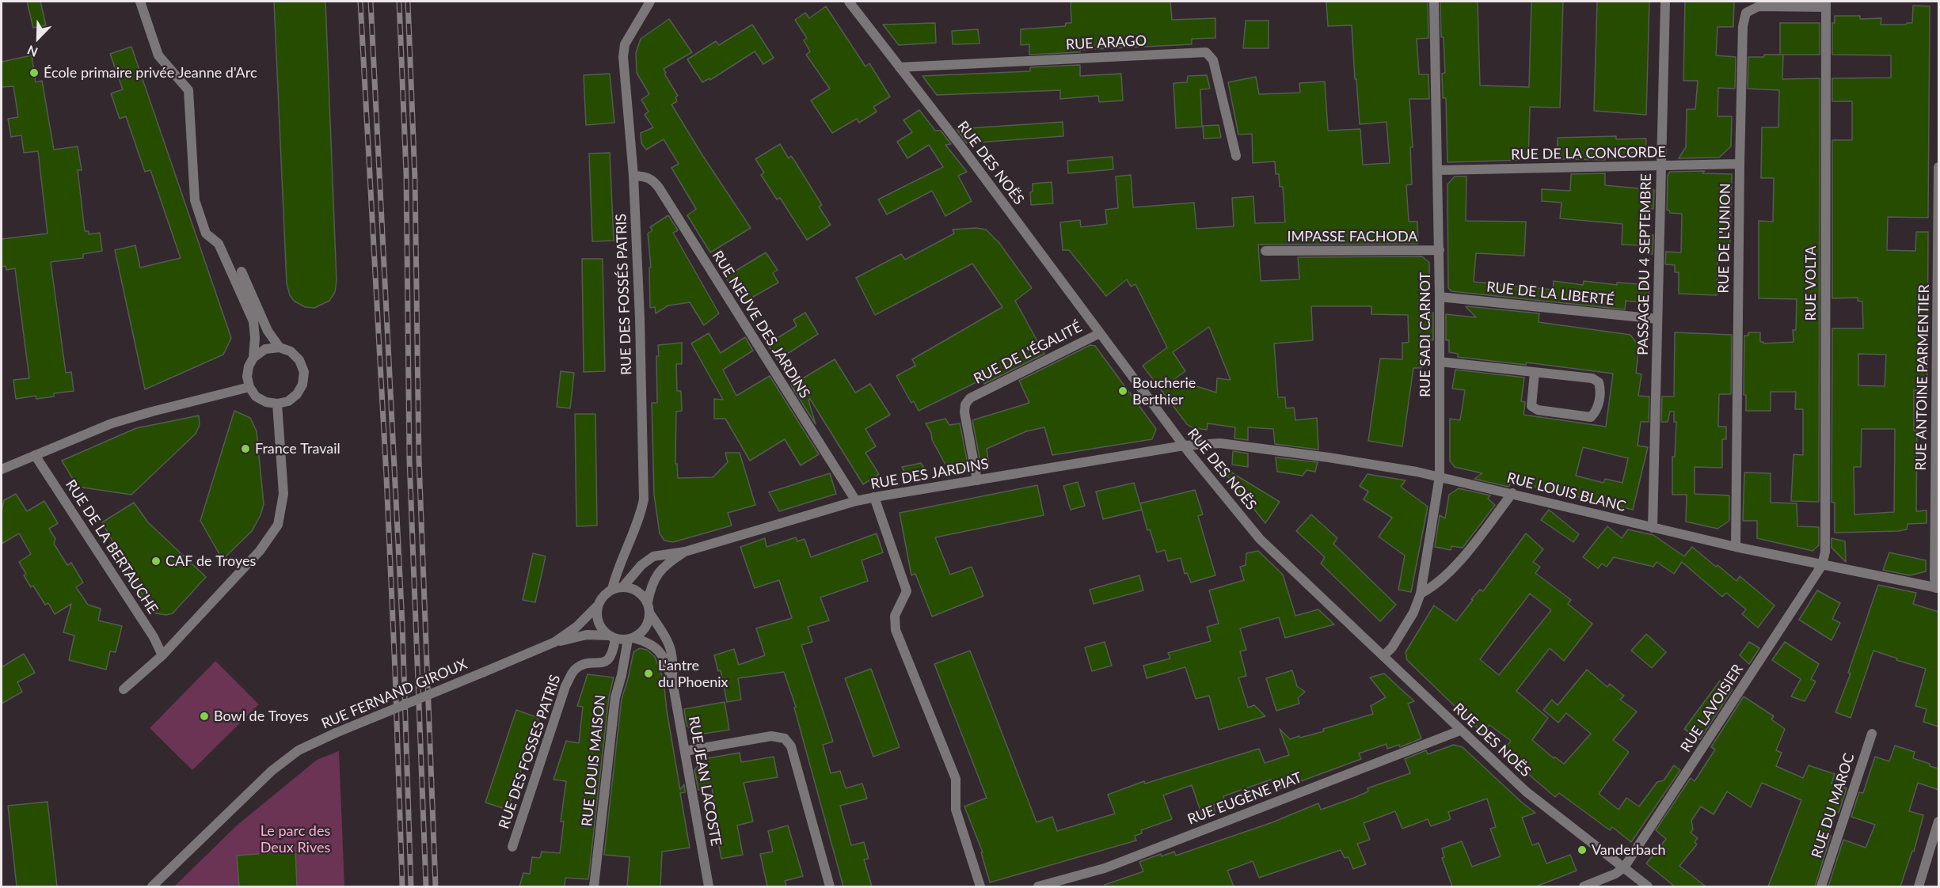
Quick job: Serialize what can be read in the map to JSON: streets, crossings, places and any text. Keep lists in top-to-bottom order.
{
  "streets": {
    "street": [
      "RUE ARAGO",
      "RUE DE LA CONCORDE",
      "RUE DES NOËS",
      "IMPASSE FACHODA",
      "RUE DE L'UNION",
      "PASSAGE DU 4 SEPTEMBRE",
      "RUE VOLTA",
      "RUE DE LA LIBERTÉ",
      "RUE DES FOSSÉS PATRIS",
      "RUE NEUVE DES JARDINS",
      "RUE SADI CARNOT",
      "RUE DE L'ÉGALITÉ",
      "RUE ANTOINE PARMENTIER",
      "RUE DES JARDINS",
      "RUE LOUIS BLANC",
      "RUE DE LA BERTAUCHE",
      "RUE FERNAND GIROUX",
      "RUE LAVOISIER",
      "RUE DES FOSSES PATRIS",
      "RUE LOUIS MAISON",
      "RUE JEAN LACOSTE",
      "RUE EUGÈNE PIAT",
      "RUE DU MAROC"
    ]
  },
  "crossings": [
    ["RUE ARAGO", "RUE DES NOËS"],
    ["RUE DE LA CONCORDE", "RUE DE L'UNION"],
    ["RUE DE LA CONCORDE", "PASSAGE DU 4 SEPTEMBRE"],
    ["RUE DE LA CONCORDE", "RUE SADI CARNOT"],
    ["RUE DES NOËS", "RUE SADI CARNOT"],
    ["RUE DES NOËS", "RUE DE L'ÉGALITÉ"],
    ["RUE DES NOËS", "RUE DES JARDINS"],
    ["RUE DES NOËS", "RUE LOUIS BLANC"],
    ["RUE DES NOËS", "RUE LAVOISIER"],
    ["RUE DES NOËS", "RUE EUGÈNE PIAT"],
    ["IMPASSE FACHODA", "RUE SADI CARNOT"],
    ["RUE DE L'UNION", "RUE VOLTA"],
    ["RUE DE L'UNION", "RUE LOUIS BLANC"],
    ["PASSAGE DU 4 SEPTEMBRE", "RUE DE LA LIBERTÉ"],
    ["PASSAGE DU 4 SEPTEMBRE", "RUE LOUIS BLANC"],
    ["RUE VOLTA", "RUE LOUIS BLANC"],
    ["RUE VOLTA", "RUE LAVOISIER"],
    ["RUE DE LA LIBERTÉ", "RUE SADI CARNOT"],
    ["RUE DES FOSSÉS PATRIS", "RUE NEUVE DES JARDINS"],
    ["RUE DES FOSSÉS PATRIS", "RUE DES JARDINS"],
    ["RUE DES FOSSÉS PATRIS", "RUE FERNAND GIROUX"],
    ["RUE DES FOSSÉS PATRIS", "RUE DES FOSSES PATRIS"],
    ["RUE DES FOSSÉS PATRIS", "RUE LOUIS MAISON"],
    ["RUE DES FOSSÉS PATRIS", "RUE JEAN LACOSTE"],
    ["RUE NEUVE DES JARDINS", "RUE DES JARDINS"],
    ["RUE SADI CARNOT", "RUE LOUIS BLANC"],
    ["RUE DE L'ÉGALITÉ", "RUE DES JARDINS"],
    ["RUE ANTOINE PARMENTIER", "RUE LOUIS BLANC"],
    ["RUE DES JARDINS", "RUE LOUIS BLANC"],
    ["RUE DES JARDINS", "RUE FERNAND GIROUX"],
    ["RUE DES JARDINS", "RUE DES FOSSES PATRIS"],
    ["RUE DES JARDINS", "RUE LOUIS MAISON"],
    ["RUE DES JARDINS", "RUE JEAN LACOSTE"],
    ["RUE LOUIS BLANC", "RUE LAVOISIER"],
    ["RUE FERNAND GIROUX", "RUE DES FOSSES PATRIS"],
    ["RUE FERNAND GIROUX", "RUE LOUIS MAISON"],
    ["RUE FERNAND GIROUX", "RUE JEAN LACOSTE"],
    ["RUE DES FOSSES PATRIS", "RUE LOUIS MAISON"],
    ["RUE DES FOSSES PATRIS", "RUE JEAN LACOSTE"],
    ["RUE LOUIS MAISON", "RUE JEAN LACOSTE"]
  ],
  "parks": ["Le parc des Deux Rives"],
  "places": [
    "École primaire privée Jeanne d'Arc",
    "Boucherie Berthier",
    "France Travail",
    "CAF de Troyes",
    "L'antre du Phoenix",
    "Bowl de Troyes",
    "Vanderbach"
  ],
  "north": "bottom left"
}
